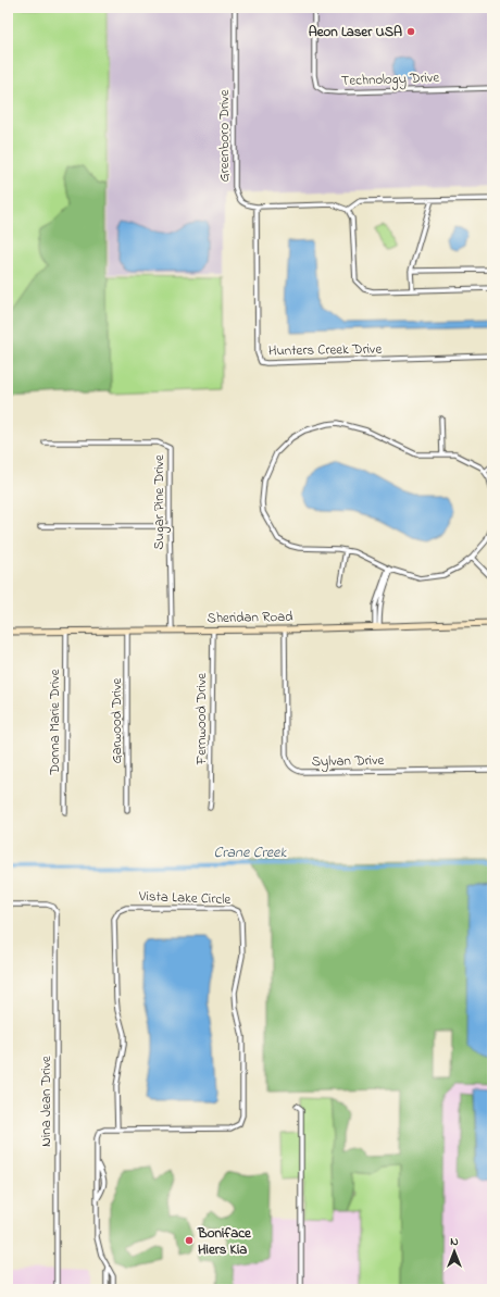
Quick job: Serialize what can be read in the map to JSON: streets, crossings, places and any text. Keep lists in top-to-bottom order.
{
  "streets": {
    "street": [
      "Technology Drive",
      "Greenboro Drive",
      "Hunters Creek Drive",
      "Sugar Pine Drive",
      "Sheridan Road",
      "Fernwood Drive",
      "Garwood Drive",
      "Donna Marie Drive",
      "Sylvan Drive",
      "Vista Lake Circle",
      "Nina Jean Drive"
    ]
  },
  "crossings": [
    ["Greenboro Drive", "Hunters Creek Drive"],
    ["Sugar Pine Drive", "Sheridan Road"],
    ["Sheridan Road", "Fernwood Drive"],
    ["Sheridan Road", "Garwood Drive"],
    ["Sheridan Road", "Donna Marie Drive"],
    ["Sheridan Road", "Sylvan Drive"]
  ],
  "water": ["Crane Creek"],
  "places": ["Aeon Laser USA", "Boniface Hiers Kia"],
  "north": "top"
}
